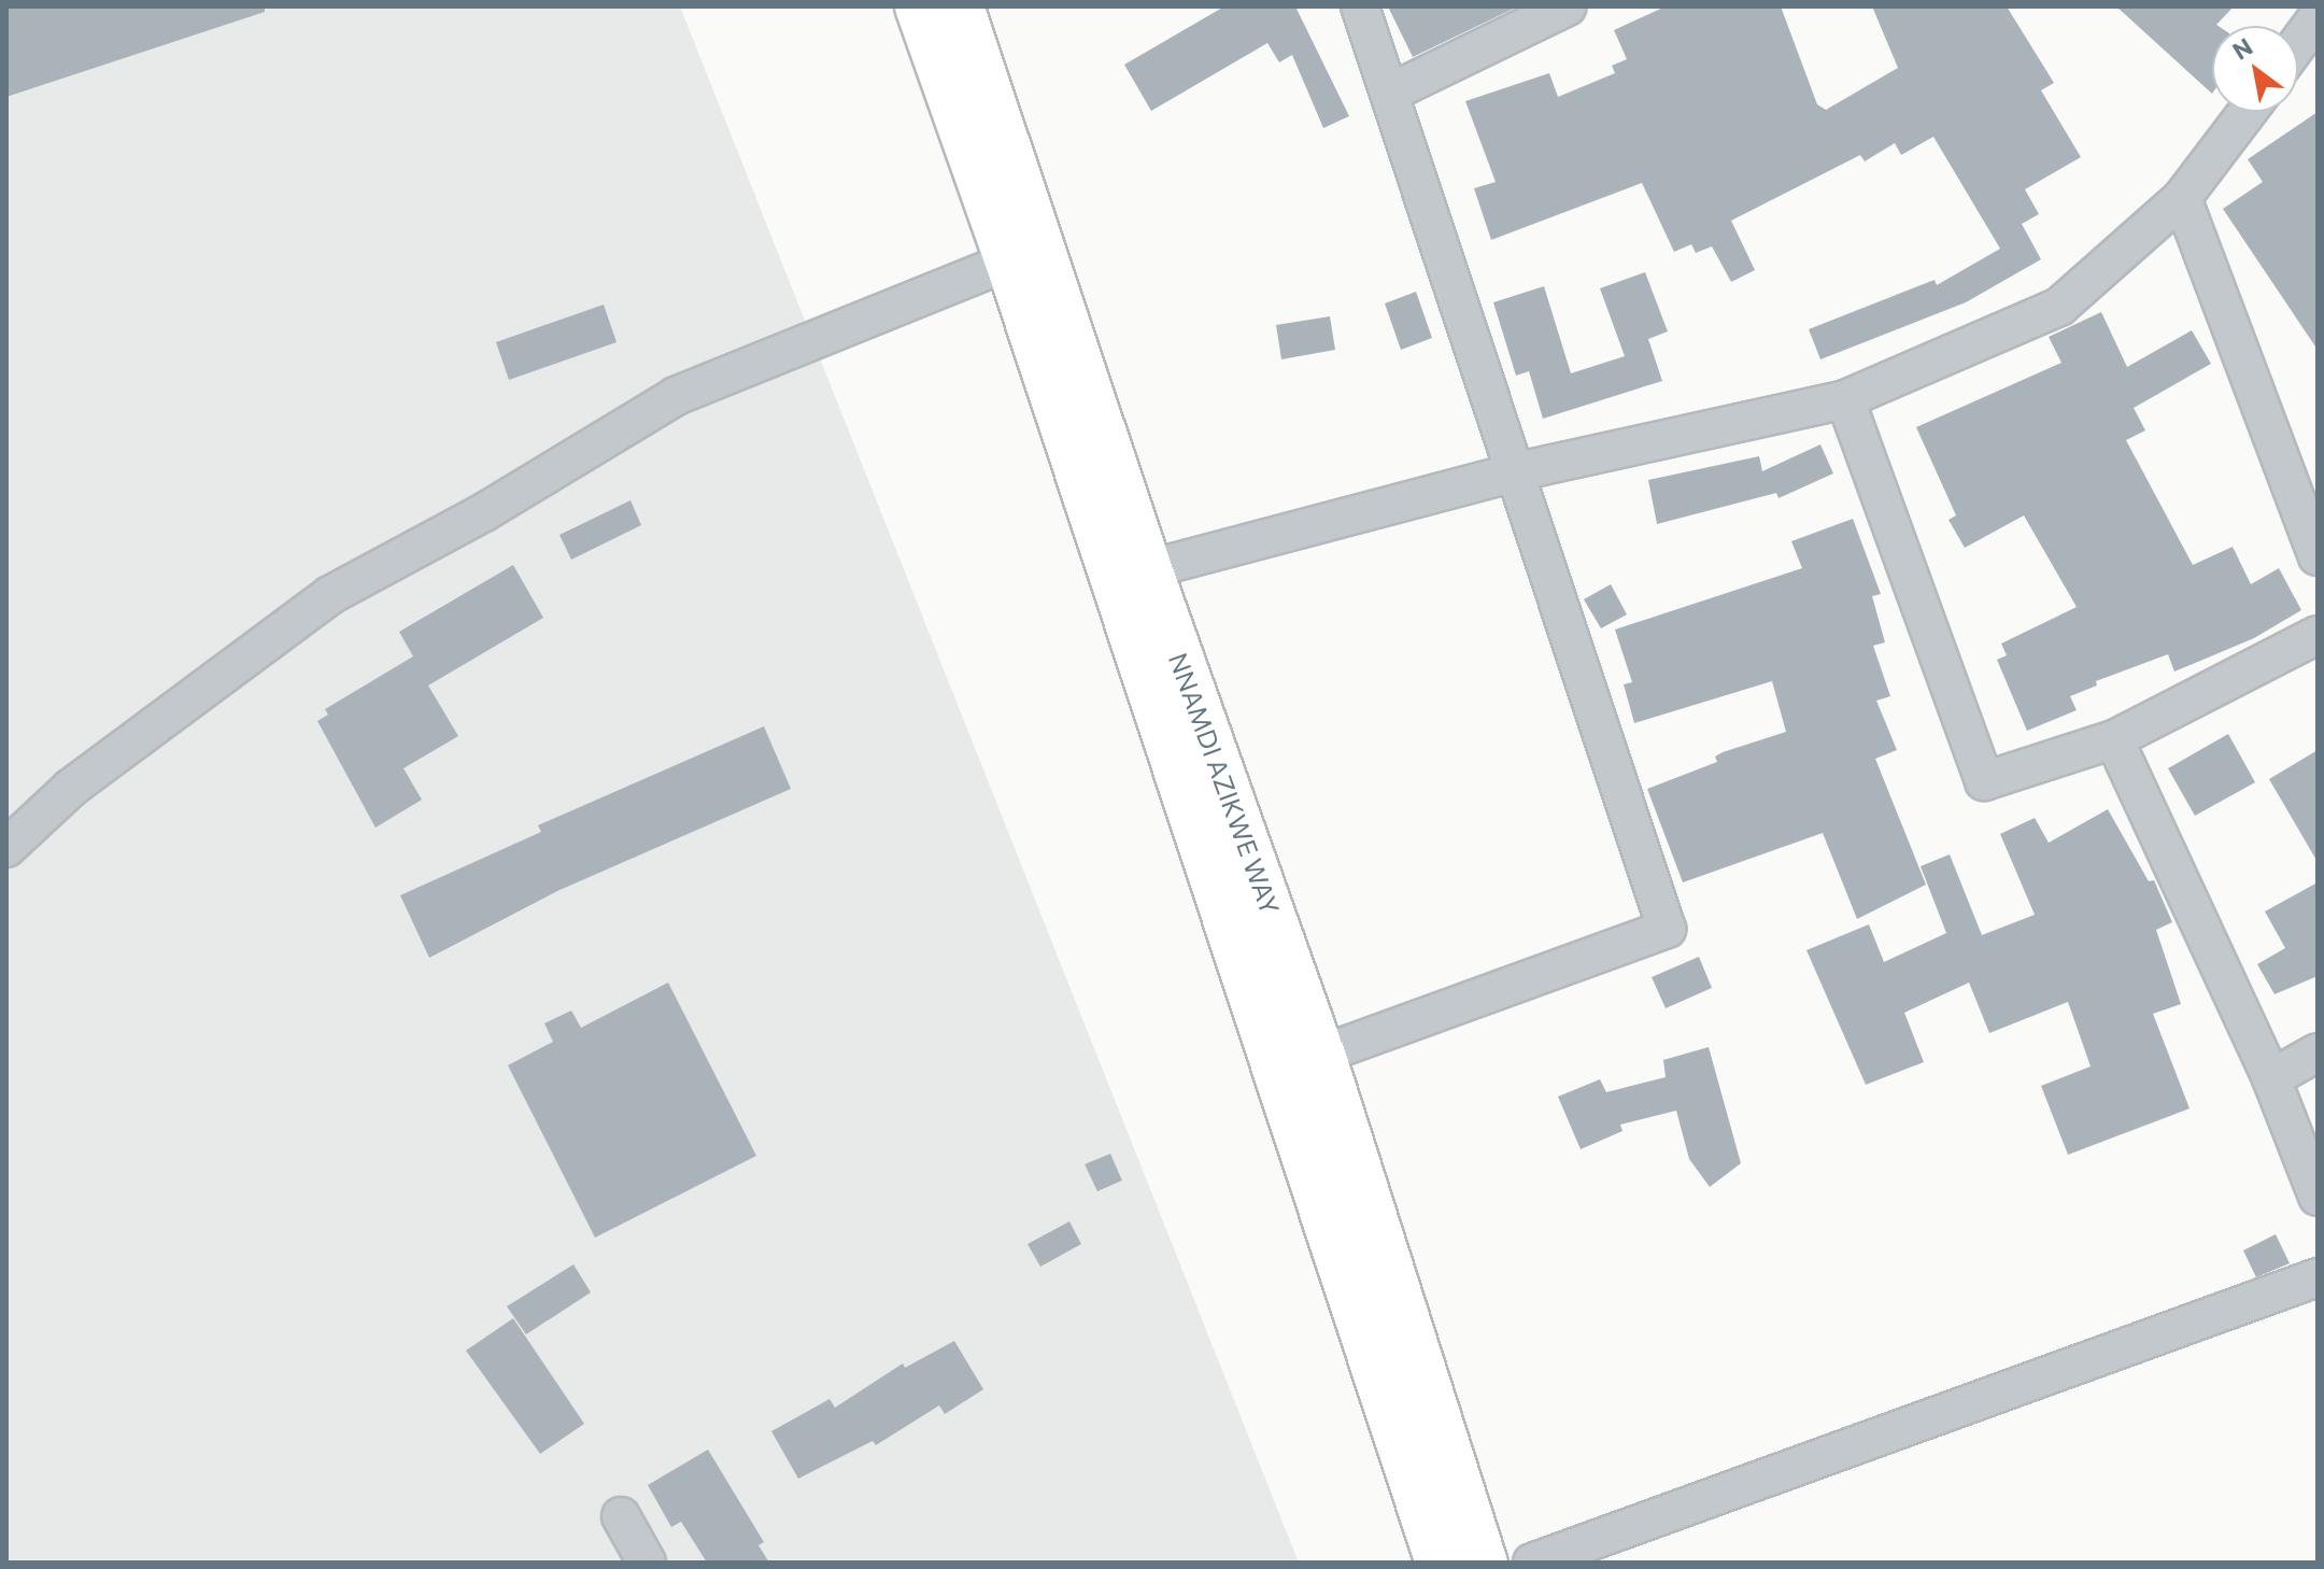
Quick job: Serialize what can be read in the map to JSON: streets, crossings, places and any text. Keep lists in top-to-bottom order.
{
  "streets": {
    "highway": ["NNAMDI AZIKWE WAY"]
  },
  "north": "top left"
}
